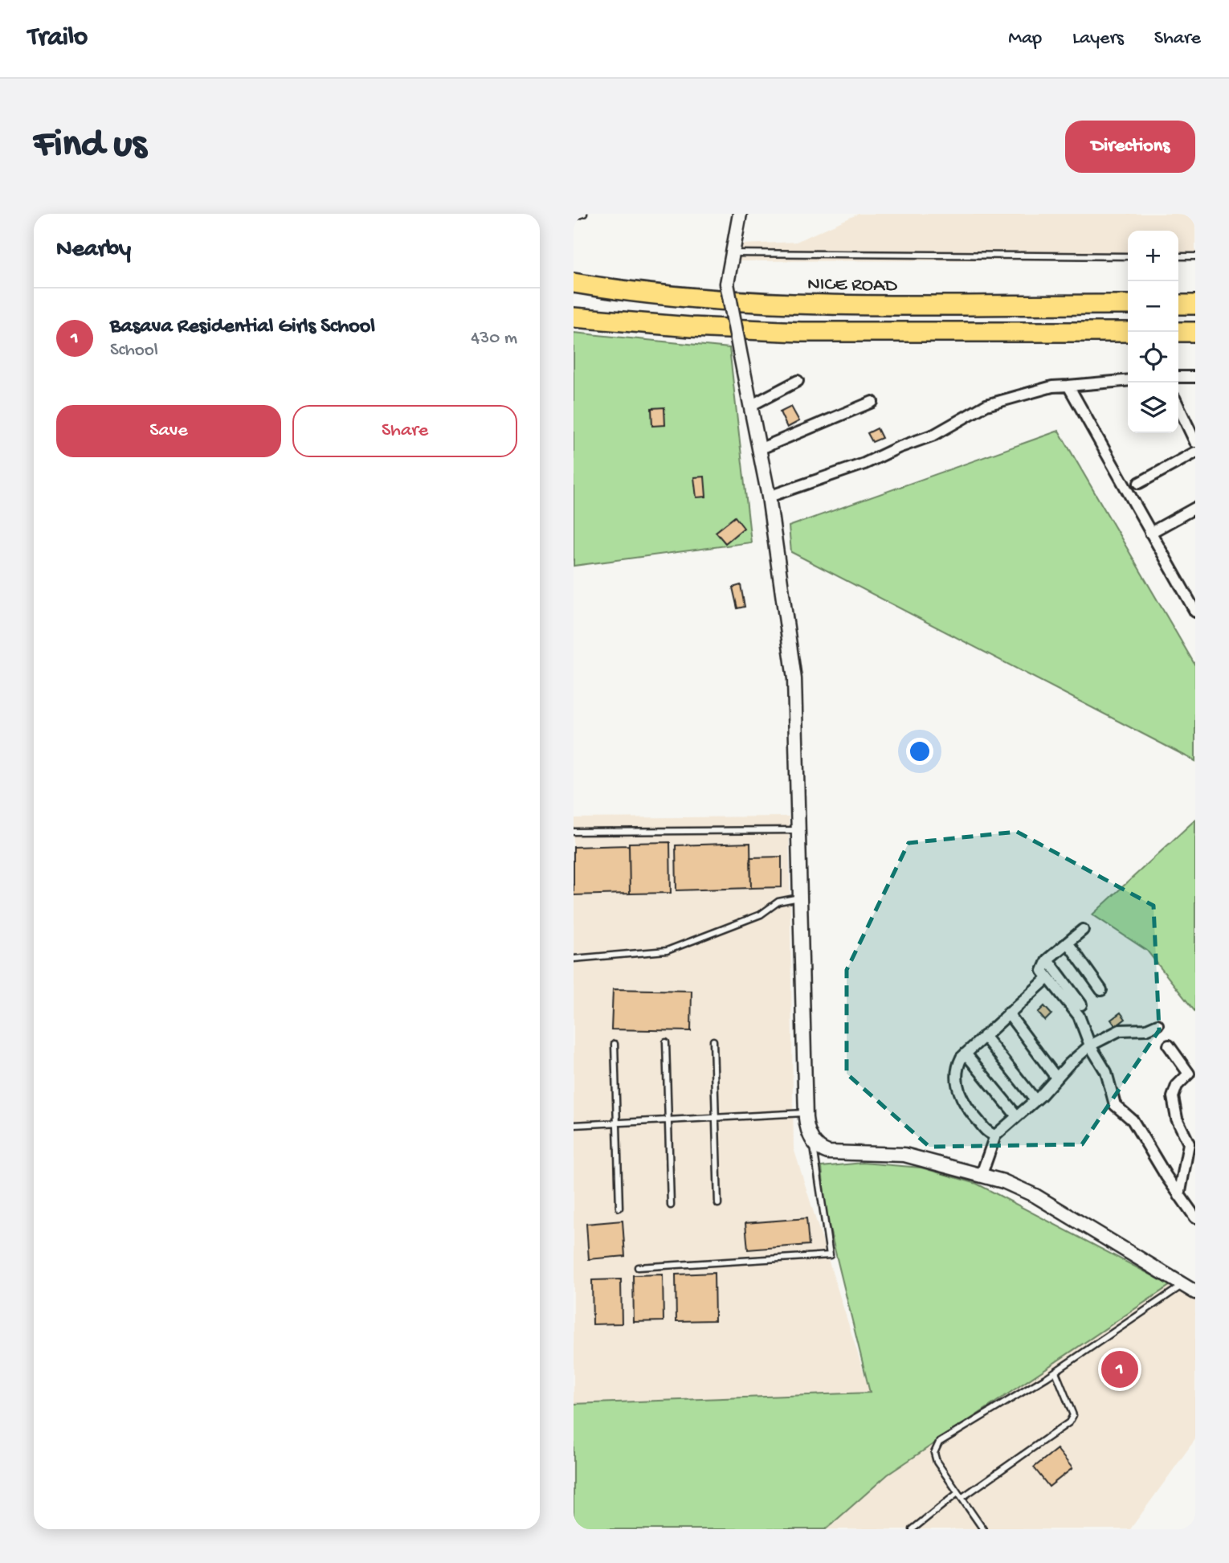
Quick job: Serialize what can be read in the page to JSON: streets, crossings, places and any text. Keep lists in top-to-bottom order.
{
  "streets": {
    "highway": ["NICE ROAD"]
  },
  "page": {
    "header": "Trailo",
    "nav": ["Map", "Layers", "Share"],
    "buttons": [
      "Directions",
      ["Save", "Share"]
    ],
    "title": "Find us",
    "heading": "Nearby",
    "map_buttons": ["+", "−"],
    "list": [
      {
        "mark": "1",
        "name": "Basava Residential Girls School",
        "note": "School",
        "value": "430 m"
      }
    ],
    "pins": "1"
  }
}
